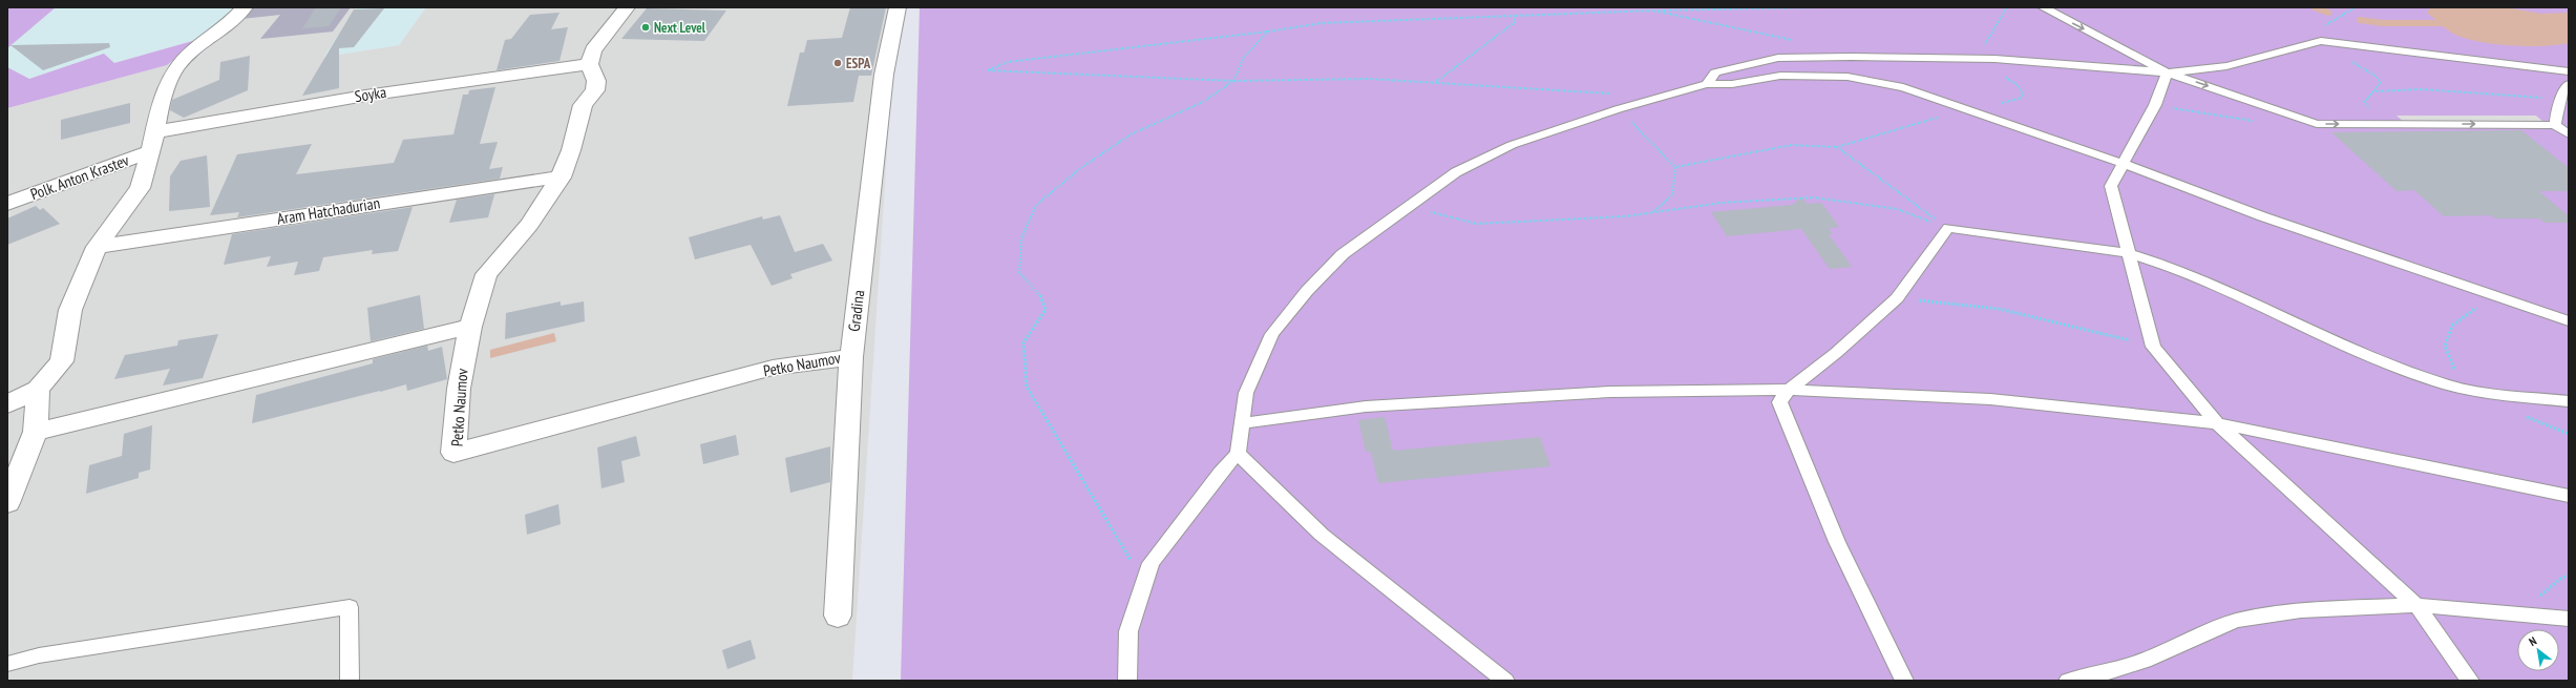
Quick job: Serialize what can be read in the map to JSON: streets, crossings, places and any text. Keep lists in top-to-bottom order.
{
  "streets": {
    "street": [
      "Soyka",
      "Polk. Anton Krastev",
      "Aram Hatchadurian",
      "Gradina",
      "Petko Naumov"
    ]
  },
  "crossings": [
    ["Soyka", "Polk. Anton Krastev"],
    ["Soyka", "Petko Naumov"],
    ["Aram Hatchadurian", "Petko Naumov"],
    ["Gradina", "Petko Naumov"]
  ],
  "places": ["Next Level", "ESPA"],
  "north": "top left"
}
